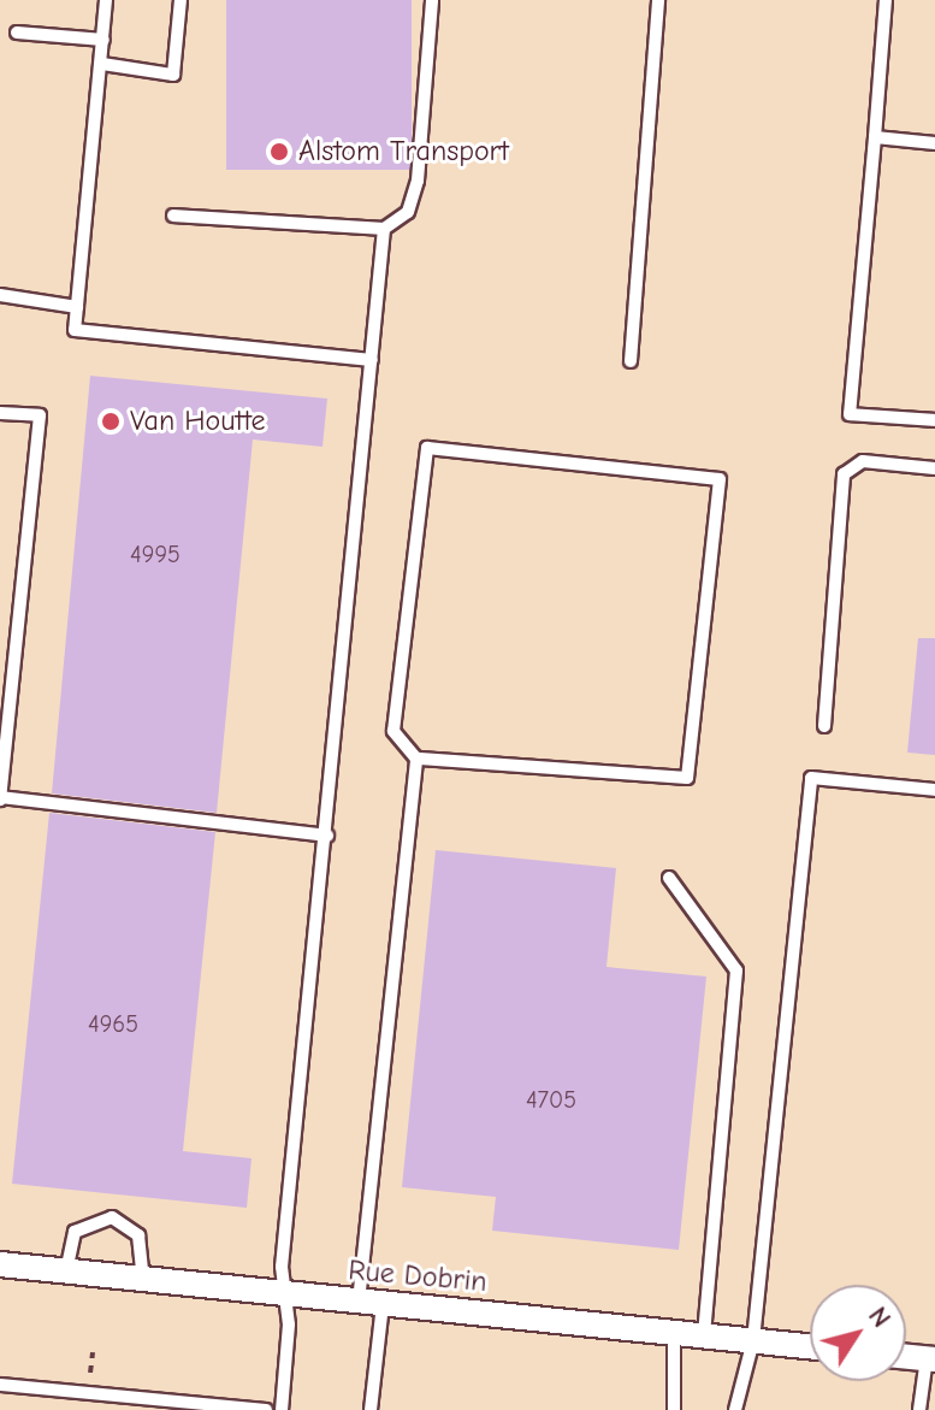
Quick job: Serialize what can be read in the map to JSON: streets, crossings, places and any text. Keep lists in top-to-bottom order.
{
  "streets": {
    "street": ["Rue Dobrin"]
  },
  "places": ["Alstom Transport", "Van Houtte"],
  "house_numbers": ["4995", "4965", "4705"],
  "north": "top right"
}
